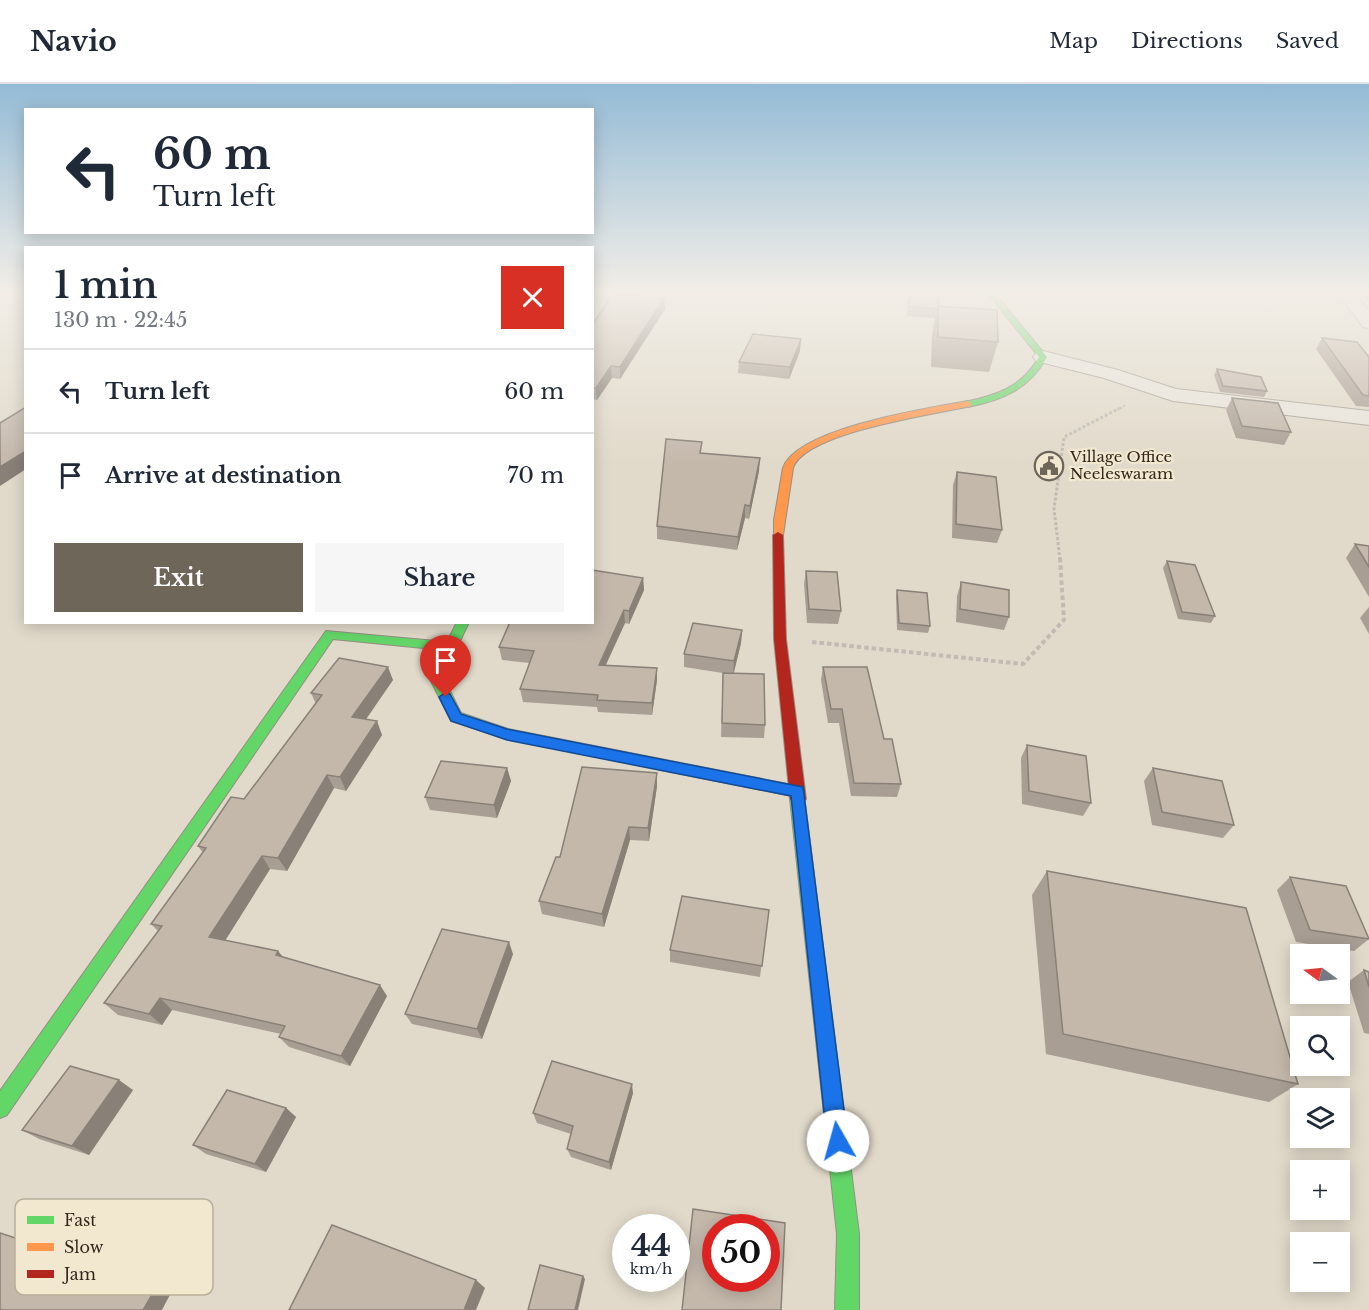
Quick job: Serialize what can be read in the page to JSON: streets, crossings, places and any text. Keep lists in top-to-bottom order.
{
  "places": {
    "public building": ["Village Office Neeleswaram"]
  },
  "legend": ["Fast", "Slow", "Jam"],
  "north": "left",
  "page": {
    "header": "Navio",
    "nav": ["Map", "Directions", "Saved"],
    "turn": ["60 m", "Turn left"],
    "heading": ["1 min", "130 m · 22:45"],
    "list": [
      {
        "name": "Turn left",
        "value": "60 m"
      },
      {
        "name": "Arrive at destination",
        "value": "70 m"
      }
    ],
    "buttons": ["Exit", "Share"],
    "map_buttons": ["+", "−"],
    "speed": "44 km/h",
    "limit": "50"
  }
}
